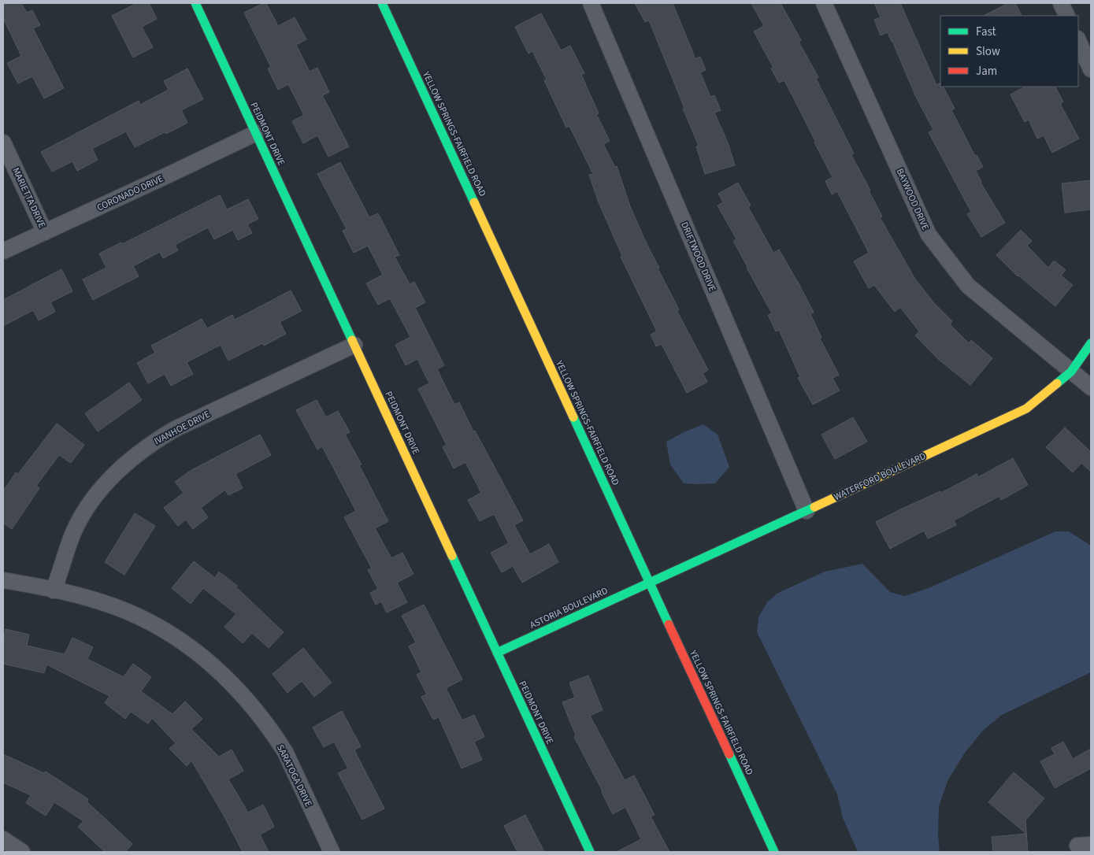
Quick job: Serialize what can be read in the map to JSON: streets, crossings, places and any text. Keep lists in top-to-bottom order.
{
  "streets": {
    "street": [
      "PEIDMONT DRIVE",
      "YELLOW SPRINGS-FAIRFIELD ROAD",
      "CORONADO DRIVE",
      "MARIETTA DRIVE",
      "BAYWOOD DRIVE",
      "DRIFTWOOD DRIVE",
      "IVANHOE DRIVE",
      "WATERFORD BOULEVARD",
      "ASTORIA BOULEVARD",
      "SARATOGA DRIVE"
    ]
  },
  "crossings": [
    ["PEIDMONT DRIVE", "CORONADO DRIVE"],
    ["PEIDMONT DRIVE", "IVANHOE DRIVE"],
    ["PEIDMONT DRIVE", "ASTORIA BOULEVARD"],
    ["YELLOW SPRINGS-FAIRFIELD ROAD", "WATERFORD BOULEVARD"],
    ["YELLOW SPRINGS-FAIRFIELD ROAD", "ASTORIA BOULEVARD"],
    ["CORONADO DRIVE", "MARIETTA DRIVE"],
    ["BAYWOOD DRIVE", "WATERFORD BOULEVARD"],
    ["DRIFTWOOD DRIVE", "WATERFORD BOULEVARD"],
    ["IVANHOE DRIVE", "SARATOGA DRIVE"],
    ["WATERFORD BOULEVARD", "ASTORIA BOULEVARD"]
  ],
  "legend": ["Fast", "Slow", "Jam"]
}
